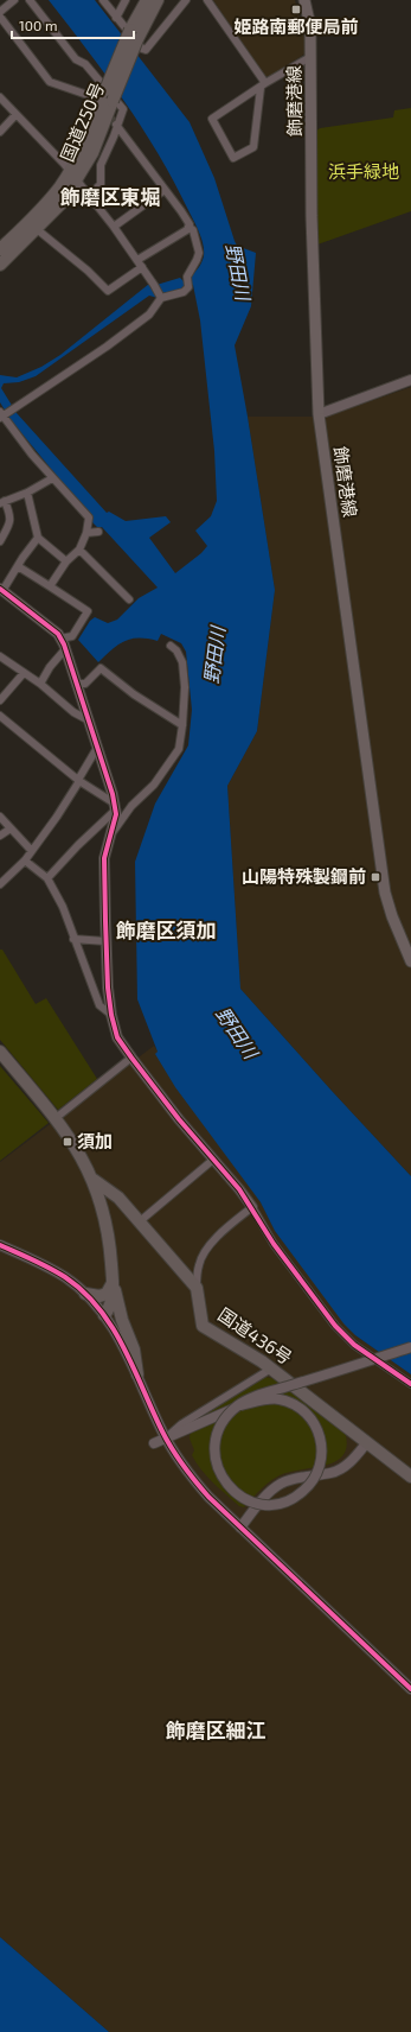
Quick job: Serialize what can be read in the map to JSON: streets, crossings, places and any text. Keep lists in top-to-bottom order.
{
  "streets": {
    "highway": ["国道250号", "国道436号"],
    "main road": ["飾磨港線"]
  },
  "districts": ["飾磨区東堀", "飾磨区須加", "飾磨区細江"],
  "water": ["野田川"],
  "parks": ["浜手緑地"],
  "places": {
    "transit": ["姫路南郵便局前", "山陽特殊製鋼前", "須加"]
  },
  "scale_bar": "100 m"
}
